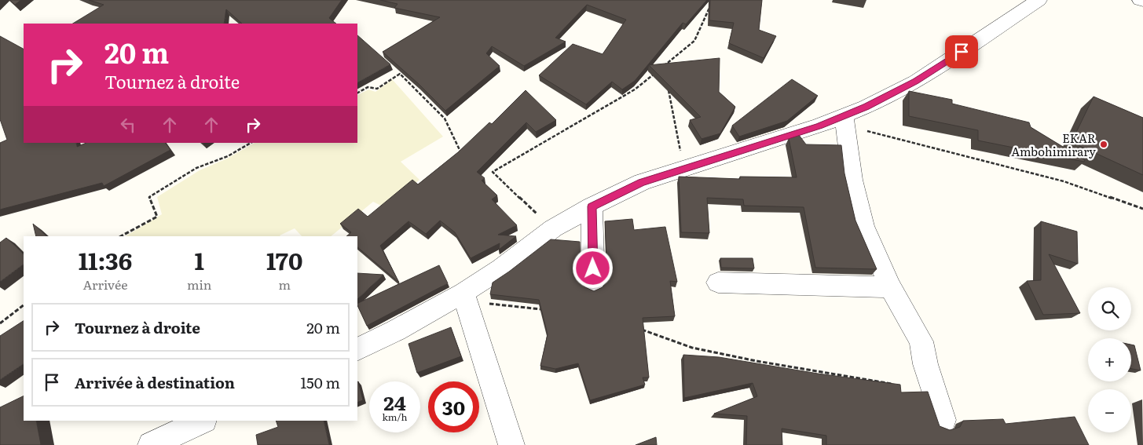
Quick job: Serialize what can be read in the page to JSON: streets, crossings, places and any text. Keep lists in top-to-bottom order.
{
  "places": ["EKAR Ambohimirary"],
  "page": {
    "turn": ["20 m", "Tournez à droite"],
    "eta": [
      "11:36",
      "Arrivée",
      "1",
      "min",
      "170",
      "m"
    ],
    "map_buttons": ["+", "−"],
    "list": [
      {
        "name": "Tournez à droite",
        "value": "20 m"
      },
      {
        "name": "Arrivée à destination",
        "value": "150 m"
      }
    ],
    "speed": "24 km/h",
    "limit": "30"
  }
}
